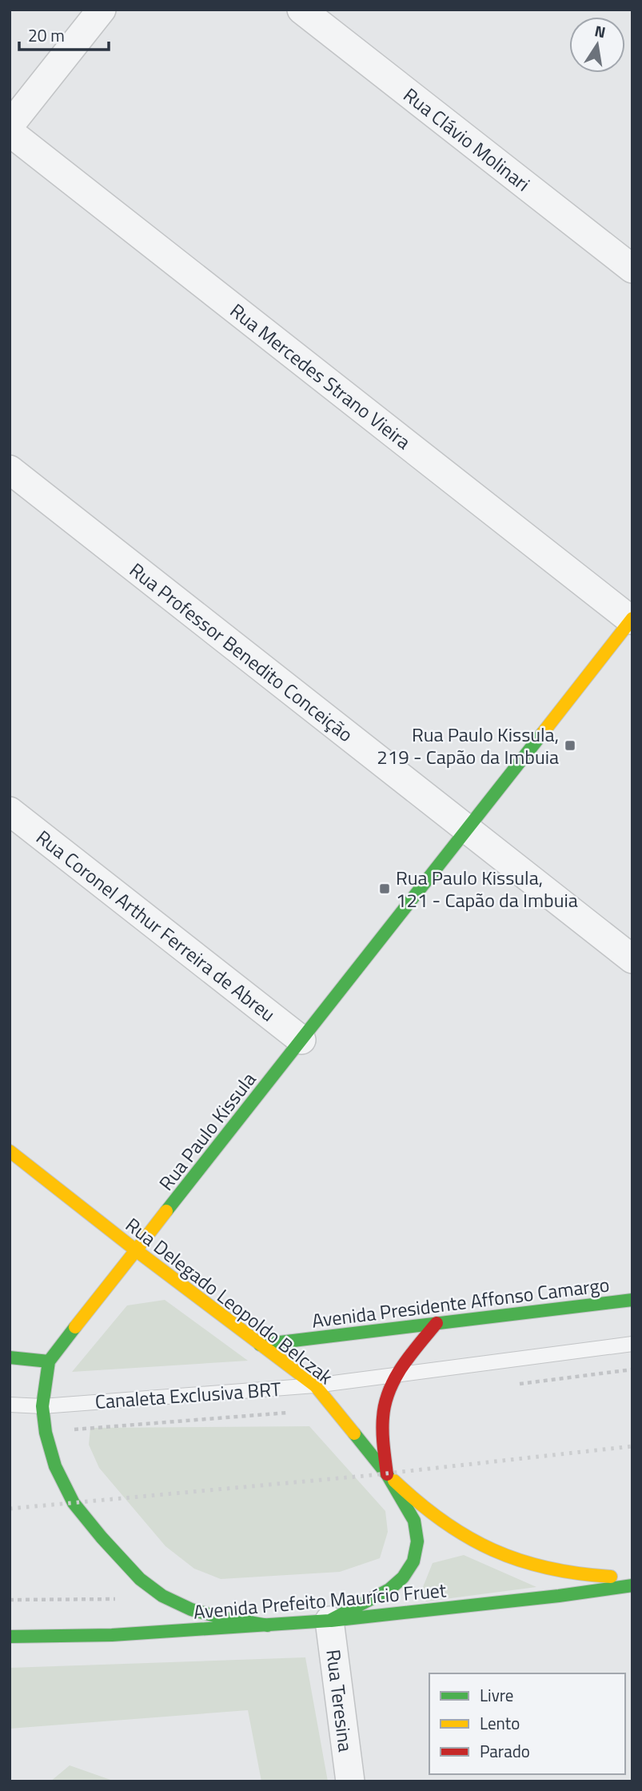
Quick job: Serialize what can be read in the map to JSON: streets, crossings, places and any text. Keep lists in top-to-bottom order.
{
  "streets": {
    "main road": [
      "Rua Paulo Kissula",
      "Rua Delegado Leopoldo Belczak",
      "Avenida Presidente Affonso Camargo",
      "Avenida Prefeito Maurício Fruet"
    ],
    "street": [
      "Rua Clávio Molinari",
      "Rua Mercedes Strano Vieira",
      "Rua Professor Benedito Conceição",
      "Rua Coronel Arthur Ferreira de Abreu",
      "Rua Teresina"
    ],
    "lane": ["Canaleta Exclusiva BRT"]
  },
  "crossings": [
    ["Rua Mercedes Strano Vieira", "Rua Paulo Kissula"],
    ["Rua Professor Benedito Conceição", "Rua Paulo Kissula"],
    ["Rua Coronel Arthur Ferreira de Abreu", "Rua Paulo Kissula"],
    ["Rua Paulo Kissula", "Rua Delegado Leopoldo Belczak"],
    ["Rua Paulo Kissula", "Canaleta Exclusiva BRT"],
    ["Rua Paulo Kissula", "Avenida Prefeito Maurício Fruet"],
    ["Rua Delegado Leopoldo Belczak", "Avenida Presidente Affonso Camargo"],
    ["Rua Delegado Leopoldo Belczak", "Canaleta Exclusiva BRT"],
    ["Rua Delegado Leopoldo Belczak", "Avenida Prefeito Maurício Fruet"],
    ["Rua Delegado Leopoldo Belczak", "Rua Teresina"],
    ["Avenida Prefeito Maurício Fruet", "Rua Teresina"]
  ],
  "places": {
    "transit": ["Rua Paulo Kissula, 219 - Capão da Imbuia", "Rua Paulo Kissula, 121 - Capão da Imbuia"]
  },
  "legend": ["Livre", "Lento", "Parado"],
  "scale_bar": "20 m",
  "north": "top"
}
